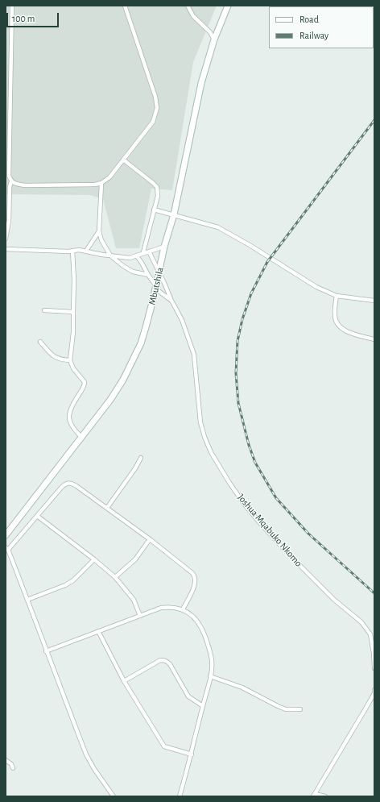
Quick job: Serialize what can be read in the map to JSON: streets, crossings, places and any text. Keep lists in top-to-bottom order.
{
  "streets": {
    "street": ["Mbutshila", "Joshua Mqabuko Nkomo"]
  },
  "legend": ["Road", "Railway"],
  "scale_bar": "100 m"
}
